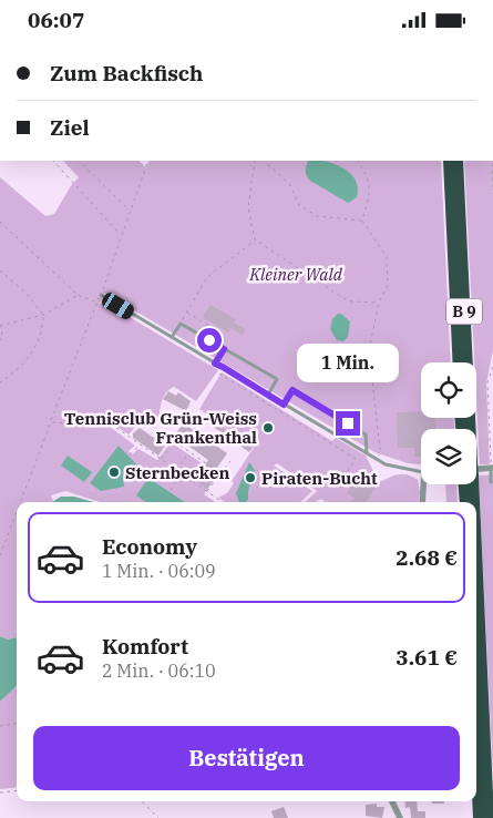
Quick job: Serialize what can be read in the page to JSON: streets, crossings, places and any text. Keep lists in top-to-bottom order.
{
  "streets": {
    "highway": ["B 9"]
  },
  "parks": ["Kleiner Wald"],
  "places": ["Tennisclub Grün-Weiss Frankenthal", "Sternbecken", "Piraten-Bucht"],
  "page": {
    "status": "06:07",
    "banner": ["Zum Backfisch", "Ziel"],
    "bubble": "1 Min.",
    "list": [
      {
        "name": "Economy",
        "note": "1 Min. · 06:09",
        "value": "2.68 €"
      },
      {
        "name": "Komfort",
        "note": "2 Min. · 06:10",
        "value": "3.61 €"
      }
    ],
    "buttons": "Bestätigen"
  }
}
